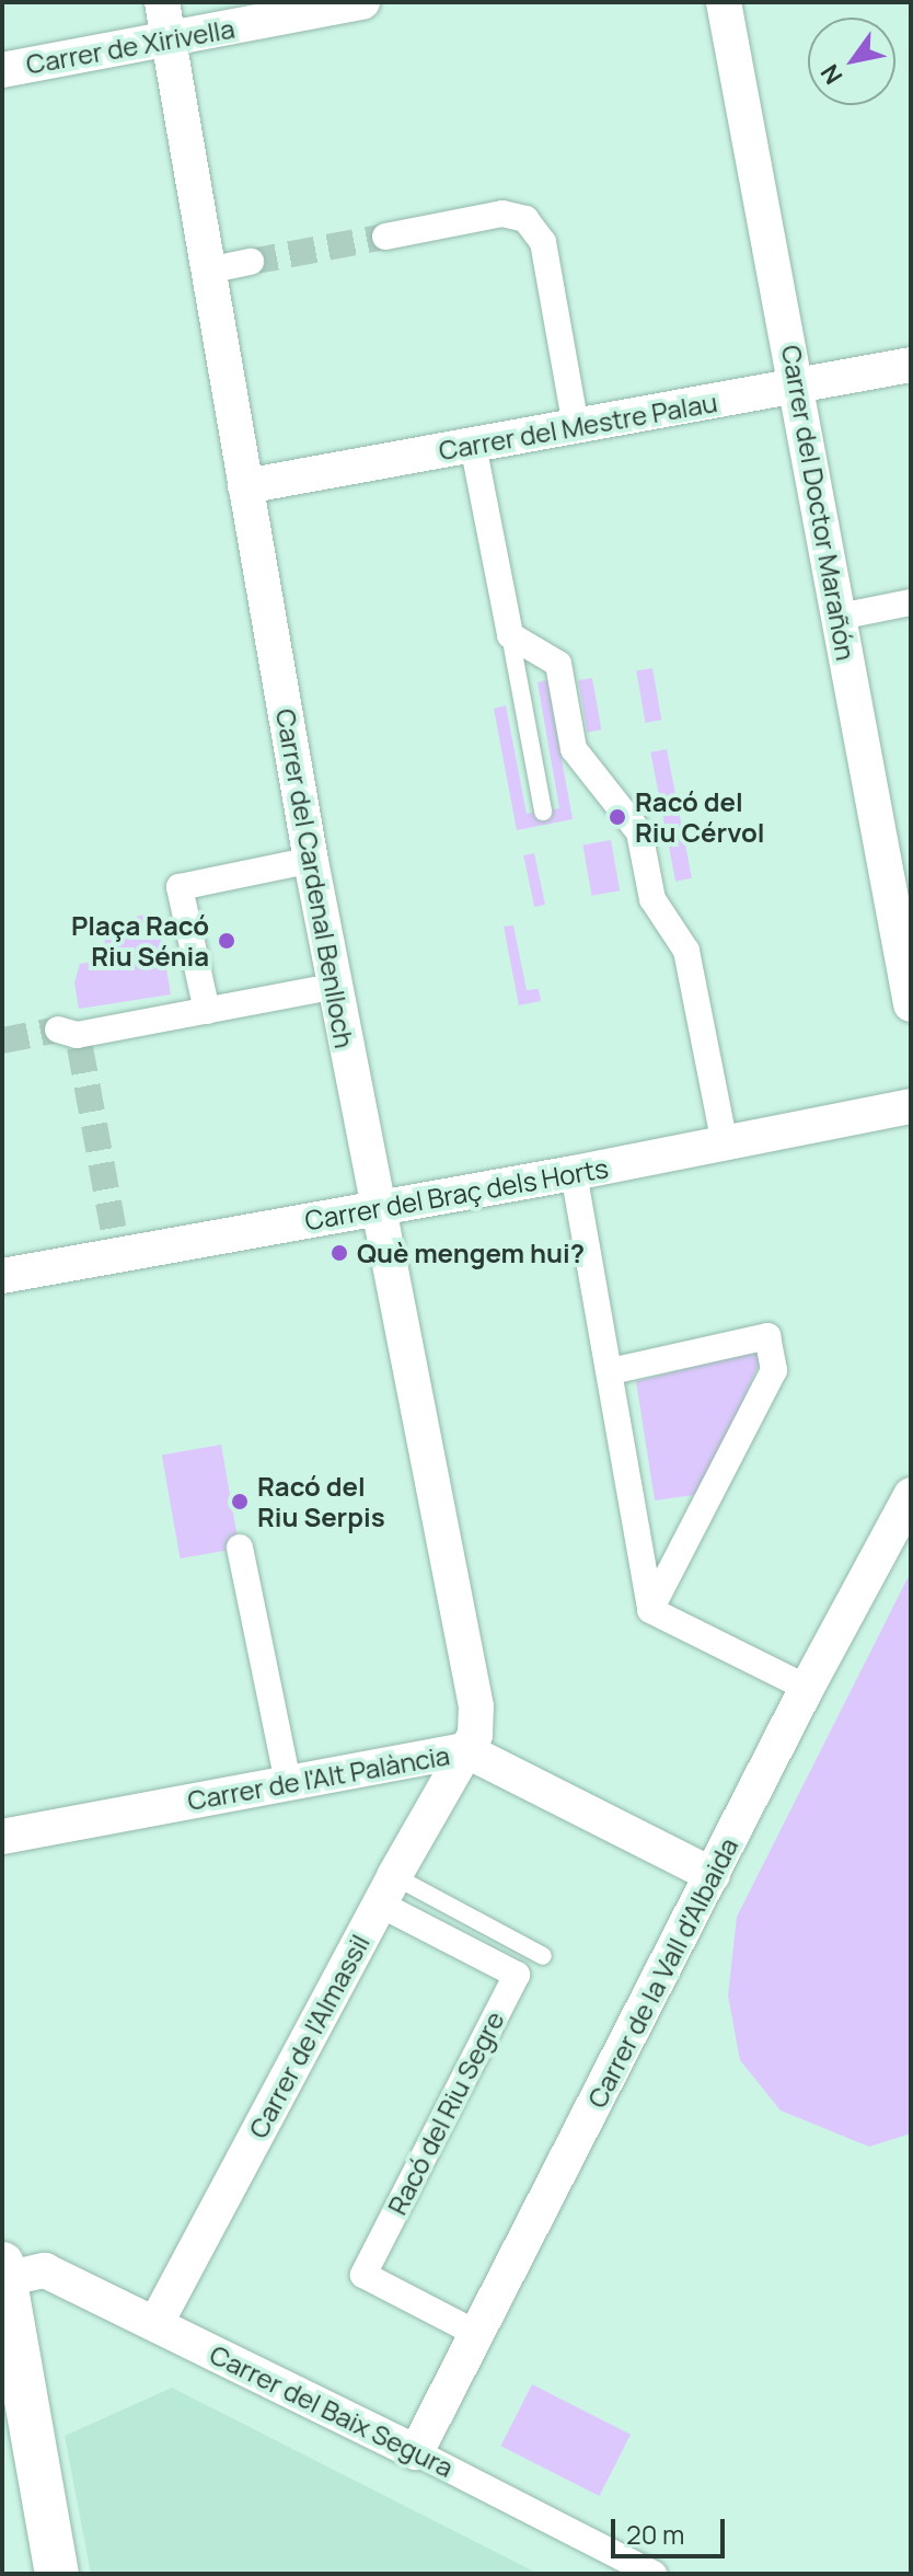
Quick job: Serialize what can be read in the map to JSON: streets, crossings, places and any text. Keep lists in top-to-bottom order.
{
  "streets": {
    "street": [
      "Carrer de Xirivella",
      "Carrer del Mestre Palau",
      "Carrer del Doctor Marañón",
      "Carrer del Cardenal Benlloch",
      "Carrer del Braç dels Horts",
      "Carrer de l'Alt Palància",
      "Carrer de la Vall d'Albaida",
      "Carrer de l'Almassil",
      "Racó del Riu Segre",
      "Carrer del Baix Segura"
    ]
  },
  "crossings": [
    ["Carrer de Xirivella", "Carrer del Cardenal Benlloch"],
    ["Carrer del Mestre Palau", "Carrer del Doctor Marañón"],
    ["Carrer del Mestre Palau", "Carrer del Cardenal Benlloch"],
    ["Carrer del Cardenal Benlloch", "Carrer del Braç dels Horts"],
    ["Carrer del Cardenal Benlloch", "Carrer de l'Alt Palància"],
    ["Carrer del Cardenal Benlloch", "Carrer de l'Almassil"],
    ["Carrer de l'Alt Palància", "Carrer de la Vall d'Albaida"],
    ["Carrer de l'Alt Palància", "Carrer de l'Almassil"],
    ["Carrer de la Vall d'Albaida", "Racó del Riu Segre"],
    ["Carrer de la Vall d'Albaida", "Carrer del Baix Segura"],
    ["Carrer de l'Almassil", "Racó del Riu Segre"],
    ["Carrer de l'Almassil", "Carrer del Baix Segura"]
  ],
  "places": [
    "Racó del Riu Cérvol",
    "Plaça Racó Riu Sénia",
    "Què mengem hui?",
    "Racó del Riu Serpis"
  ],
  "scale_bar": "20 m",
  "north": "bottom left"
}
